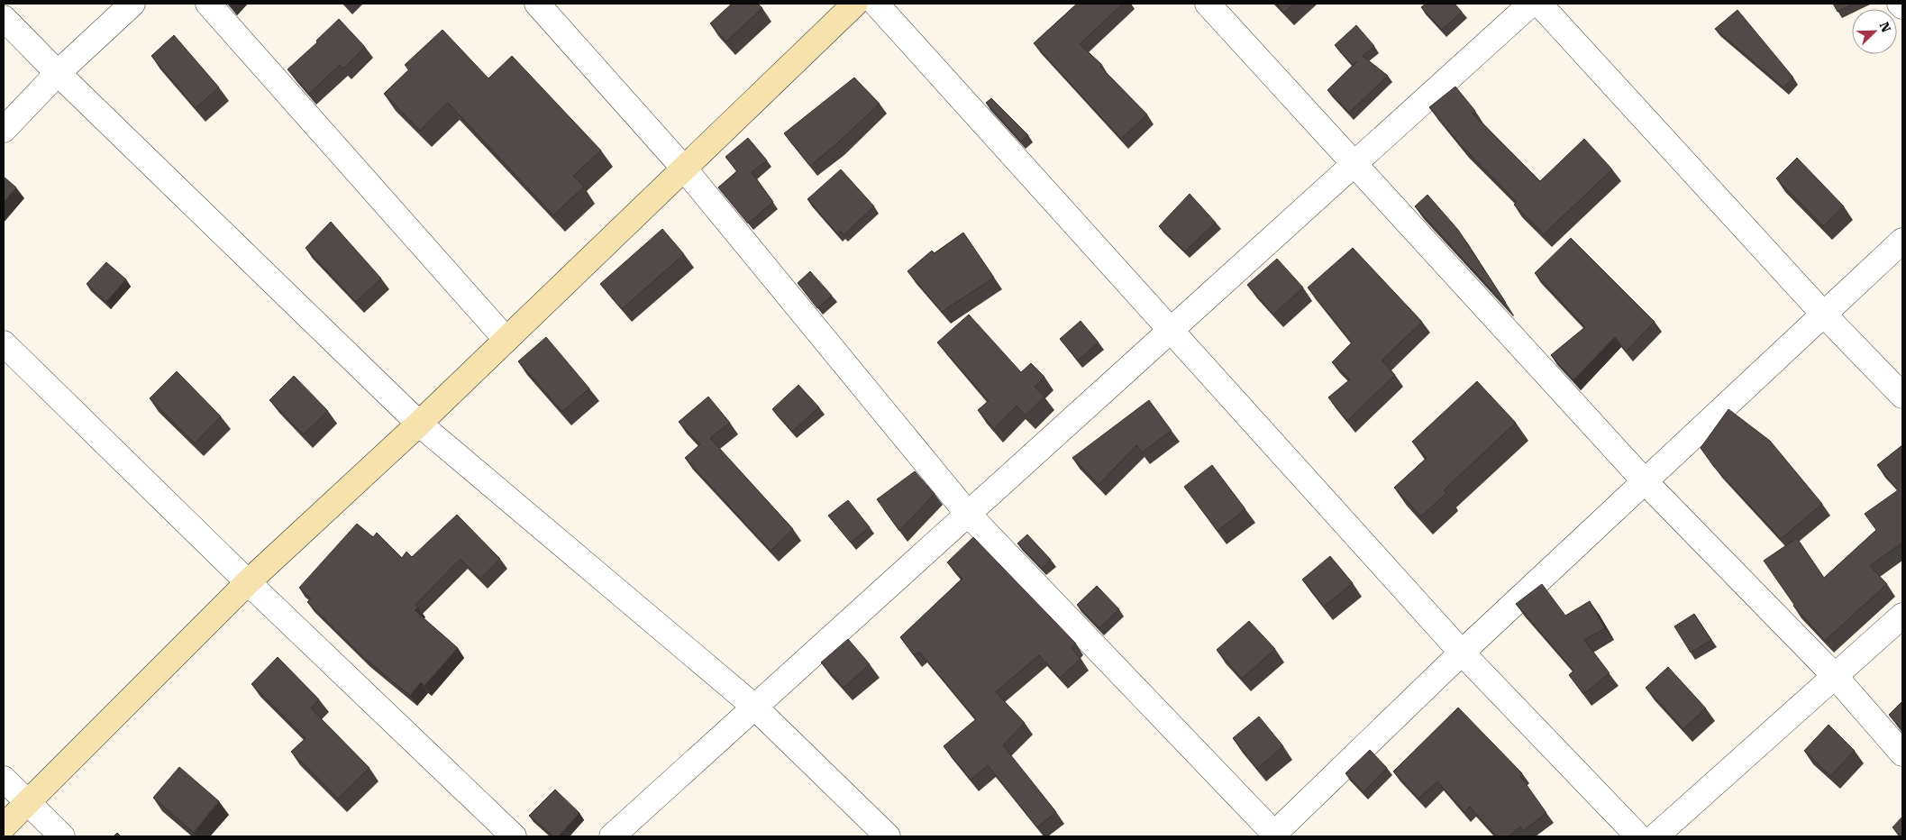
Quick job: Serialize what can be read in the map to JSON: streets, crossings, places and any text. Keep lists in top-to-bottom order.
{
  "north": "top right"
}
